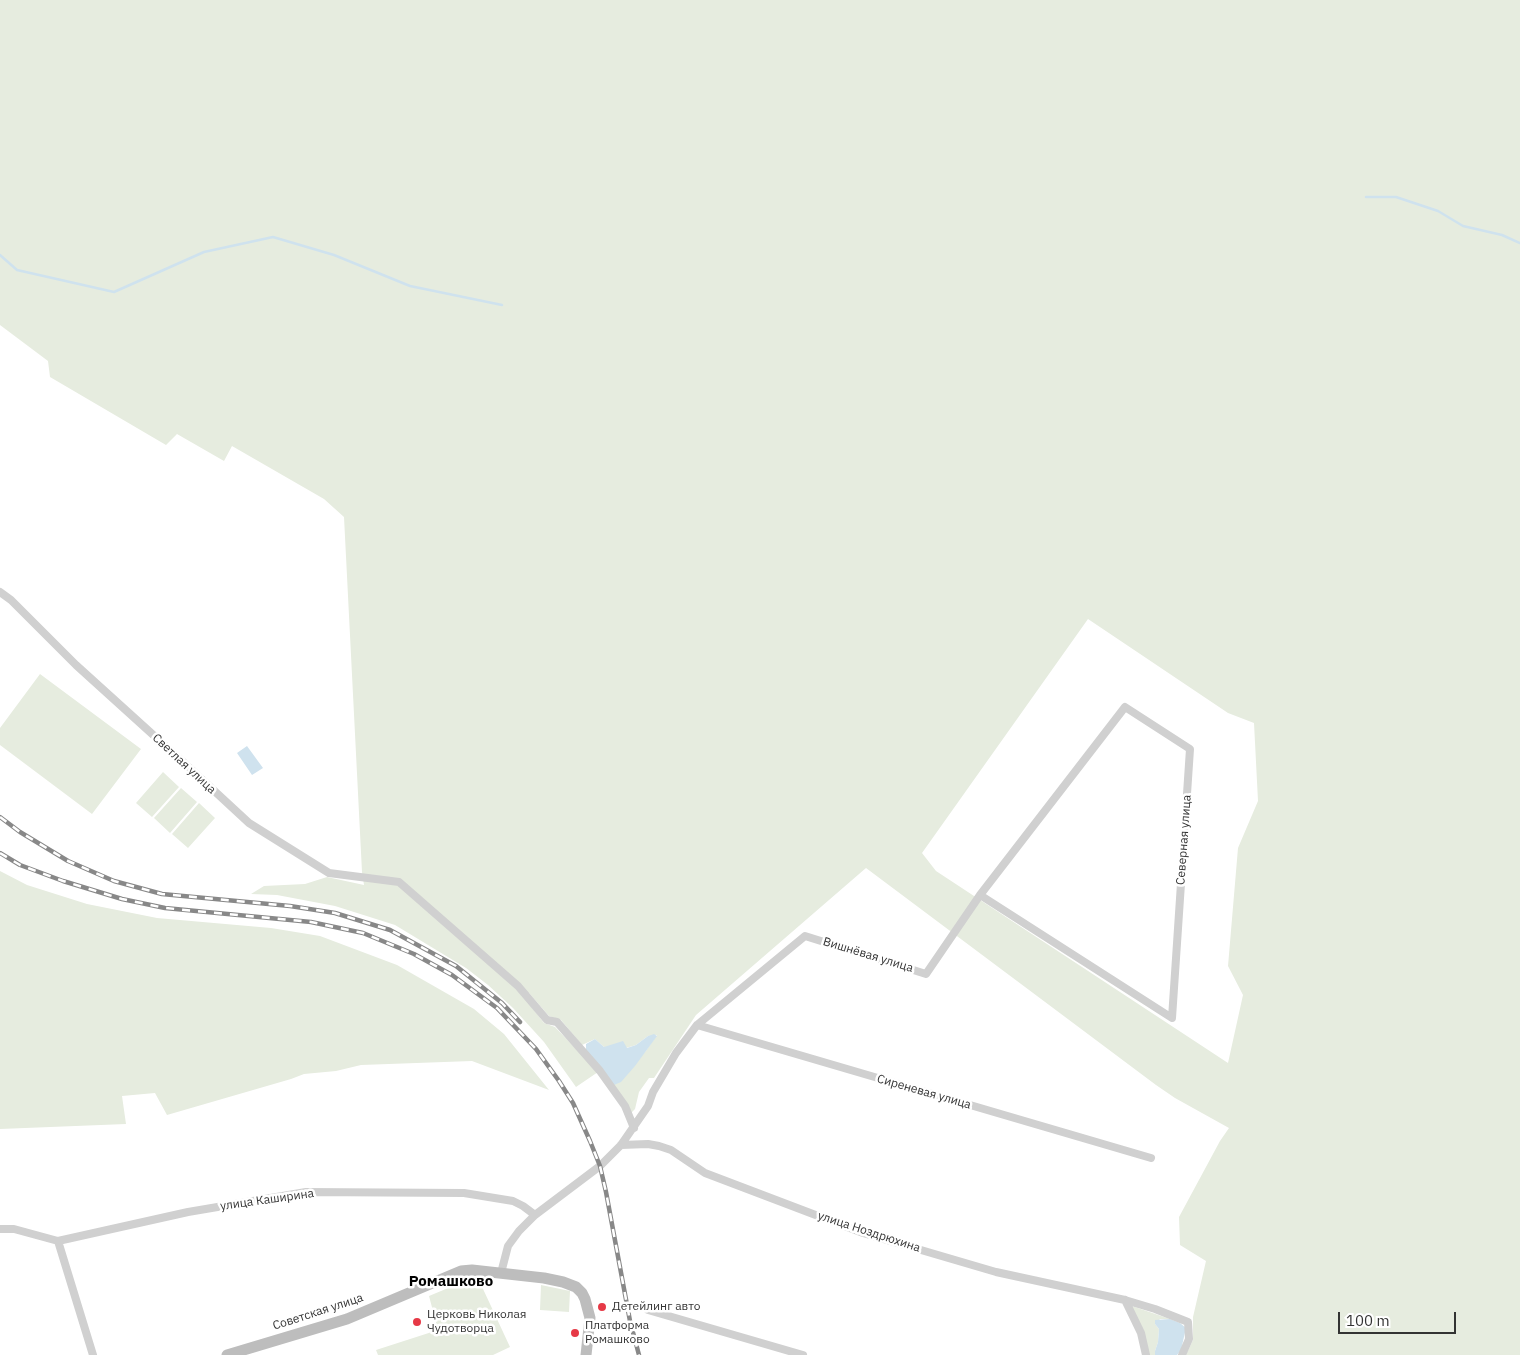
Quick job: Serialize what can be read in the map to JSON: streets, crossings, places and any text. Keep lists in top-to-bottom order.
{
  "streets": {
    "street": [
      "Светлая улица",
      "Северная улица",
      "Вишнёвая улица",
      "Сиреневая улица",
      "улица Каширина",
      "улица Ноздрюхина",
      "Советская улица"
    ]
  },
  "crossings": [
    ["Северная улица", "Вишнёвая улица"],
    ["Вишнёвая улица", "Сиреневая улица"]
  ],
  "districts": ["Ромашково"],
  "places": ["Детейлинг авто", "Церковь Николая Чудотворца", "Платформа Ромашково"],
  "scale_bar": "100 m"
}
